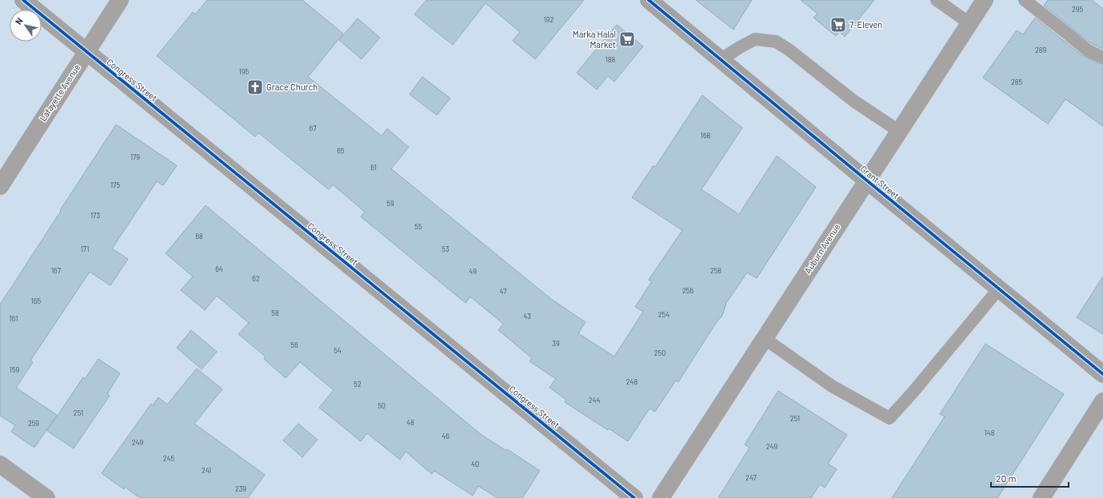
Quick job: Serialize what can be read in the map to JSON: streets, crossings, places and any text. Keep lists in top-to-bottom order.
{
  "streets": {
    "street": [
      "Congress Street",
      "Lafayette Avenue",
      "Grant Street",
      "Auburn Avenue"
    ]
  },
  "crossings": [
    ["Congress Street", "Lafayette Avenue"],
    ["Grant Street", "Auburn Avenue"]
  ],
  "places": {
    "supermarket": ["7-Eleven", "Marka Halal Market"],
    "church": ["Grace Church"]
  },
  "house_numbers": [
    "295",
    "192",
    "289",
    "188",
    "195",
    "285",
    "67",
    "168",
    "65",
    "179",
    "61",
    "175",
    "59",
    "173",
    "55",
    "68",
    "171",
    "53",
    "64",
    "167",
    "258",
    "49",
    "62",
    "256",
    "47",
    "165",
    "58",
    "254",
    "43",
    "161",
    "39",
    "56",
    "54",
    "250",
    "159",
    "248",
    "52",
    "244",
    "50",
    "251",
    "251",
    "48",
    "259",
    "148",
    "46",
    "249",
    "249",
    "245",
    "40",
    "241",
    "247",
    "239"
  ],
  "scale_bar": "20 m",
  "north": "top left"
}
